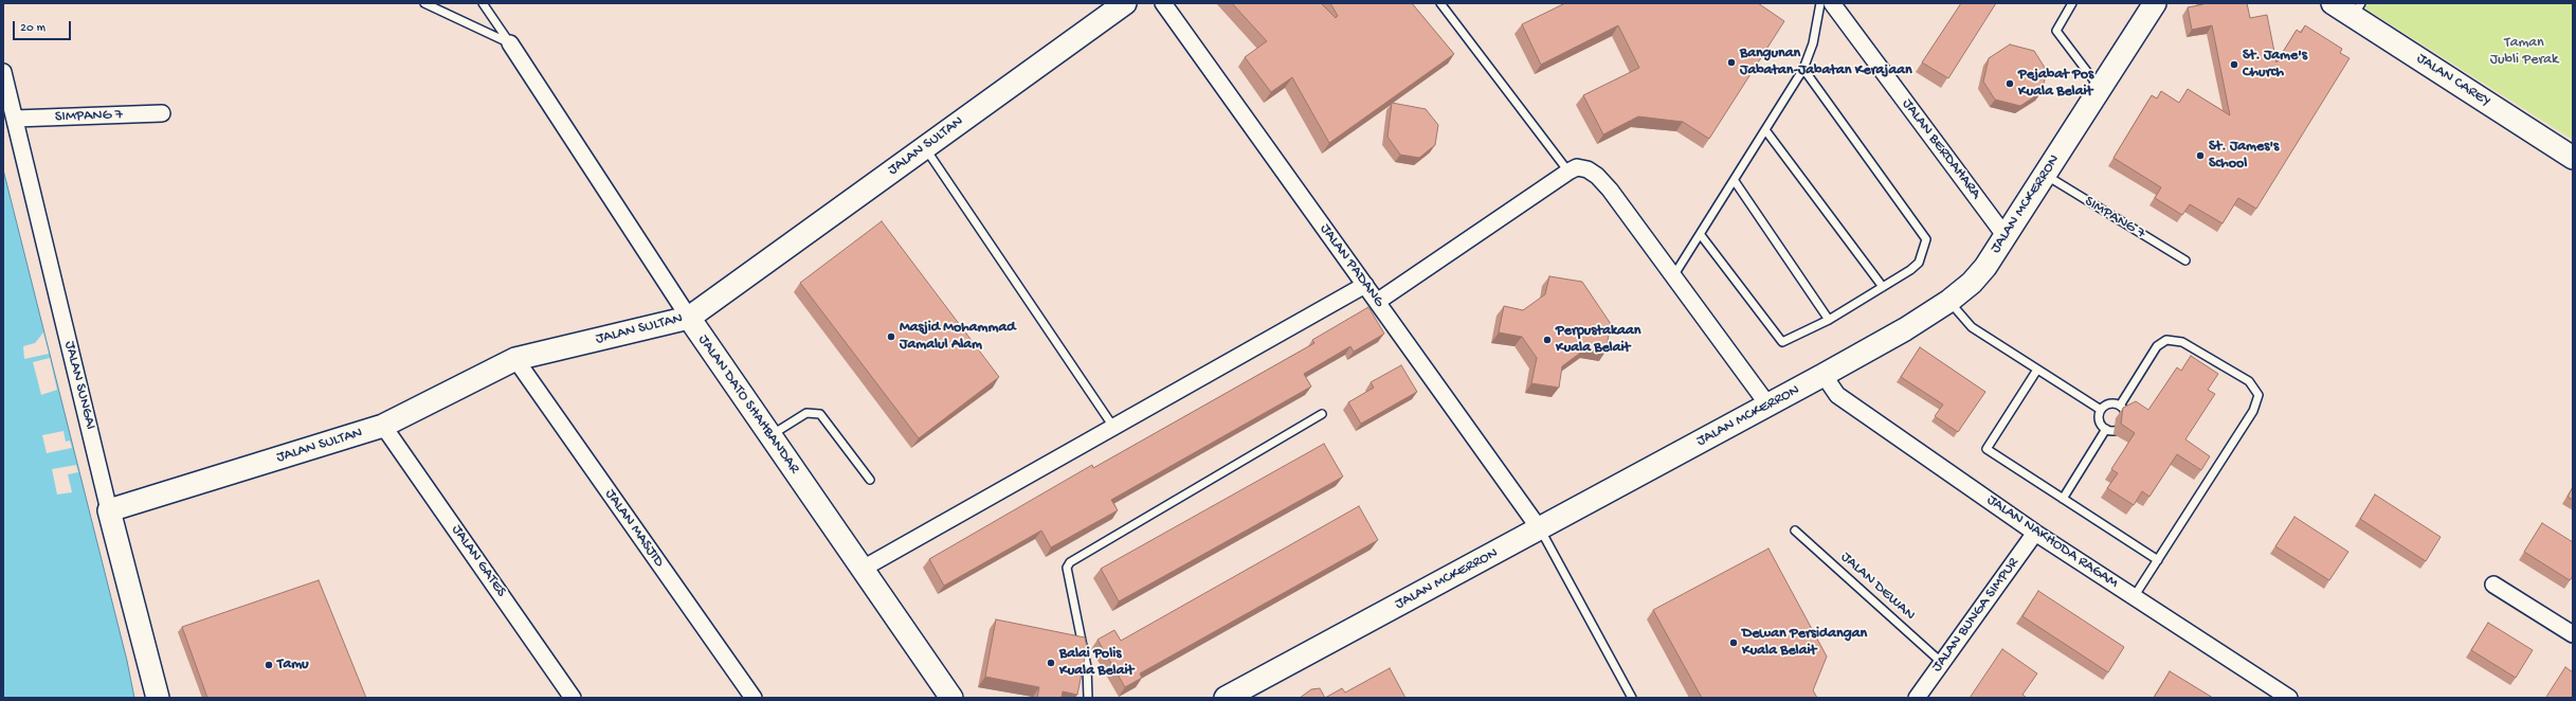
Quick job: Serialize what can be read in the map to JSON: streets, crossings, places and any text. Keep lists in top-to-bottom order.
{
  "streets": {
    "street": [
      "JALAN CAREY",
      "SIMPANG 7",
      "JALAN SULTAN",
      "JALAN BERDAHARA",
      "JALAN MCKERRON",
      "JALAN PADANG",
      "JALAN SUNGAI",
      "JALAN DATO SHAHBANDAR",
      "JALAN MASJID",
      "JALAN NAKHODA RAGAM",
      "JALAN GATES",
      "JALAN BUNGA SIMPUR"
    ],
    "lane": ["JALAN DEWAN"]
  },
  "crossings": [
    ["SIMPANG 7", "JALAN MCKERRON"],
    ["SIMPANG 7", "JALAN SUNGAI"],
    ["JALAN SULTAN", "JALAN SUNGAI"],
    ["JALAN SULTAN", "JALAN DATO SHAHBANDAR"],
    ["JALAN SULTAN", "JALAN MASJID"],
    ["JALAN SULTAN", "JALAN GATES"],
    ["JALAN BERDAHARA", "JALAN MCKERRON"],
    ["JALAN MCKERRON", "JALAN PADANG"],
    ["JALAN MCKERRON", "JALAN NAKHODA RAGAM"],
    ["JALAN NAKHODA RAGAM", "JALAN BUNGA SIMPUR"],
    ["JALAN DEWAN", "JALAN BUNGA SIMPUR"]
  ],
  "parks": ["Taman Jubli Perak"],
  "places": [
    "Bangunan Jabatan-Jabatan Kerajaan",
    "St. Jame's Church",
    "Pejabat Pos Kuala Belait",
    "St. James's School",
    "Masjid Mohammad Jamalul Alam",
    "Perpustakaan Kuala Belait",
    "Dewan Persidangan Kuala Belait",
    "Balai Polis Kuala Belait",
    "Tamu"
  ],
  "scale_bar": "20 m"
}
